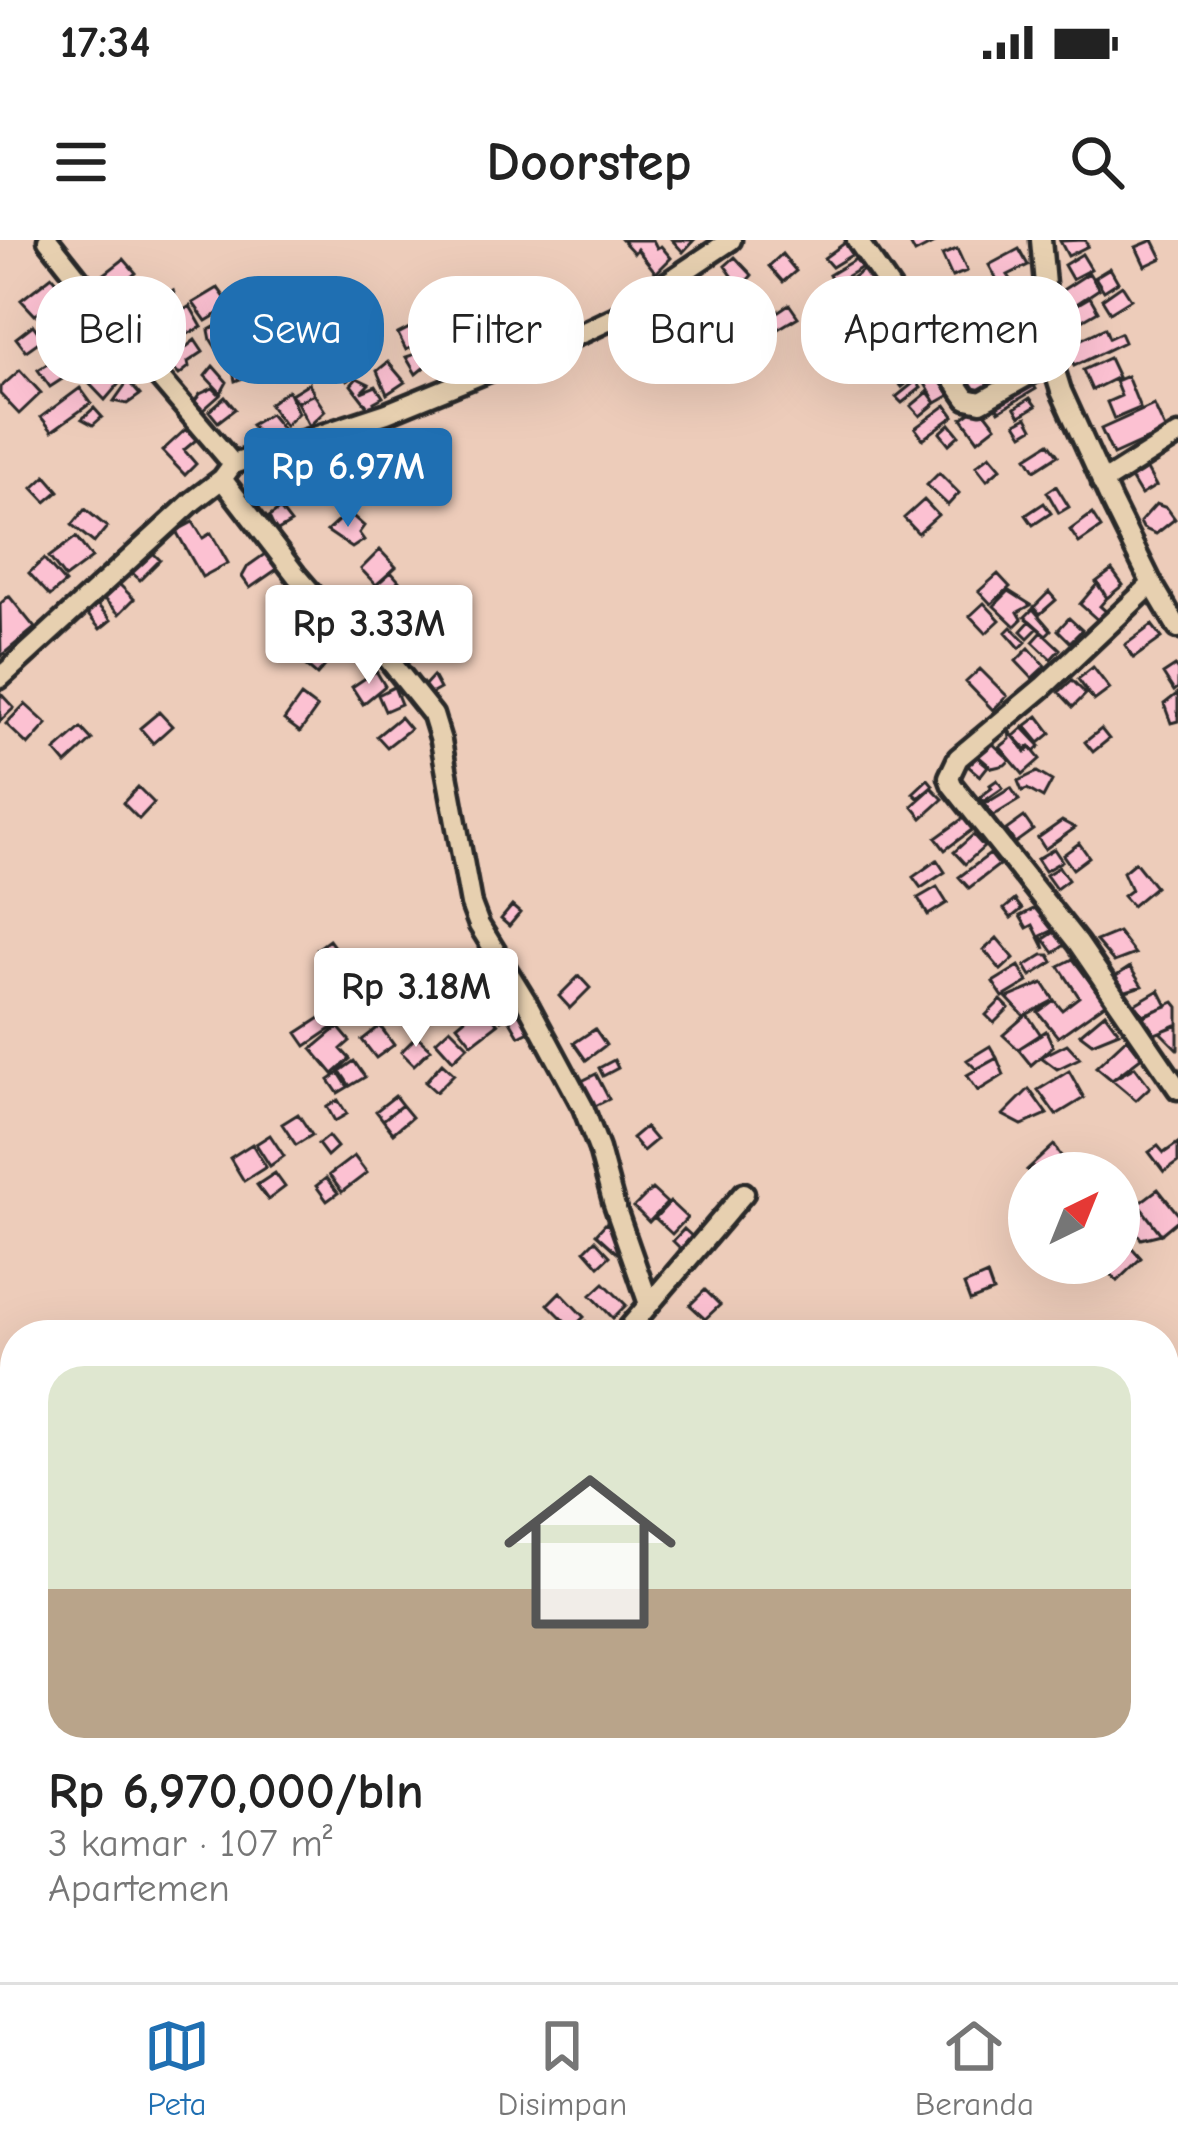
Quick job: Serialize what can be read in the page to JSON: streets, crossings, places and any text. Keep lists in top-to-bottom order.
{
  "north": "top right",
  "page": {
    "status": "17:34",
    "header": "Doorstep",
    "chip": [
      "Beli",
      "Sewa",
      "Filter",
      "Baru",
      "Apartemen"
    ],
    "price": ["Rp 6.97M", "Rp 3.33M", "Rp 3.18M"],
    "list": [
      {
        "name": "Rp 6,970,000/bln",
        "note": "3 kamar · 107 m² · Apartemen"
      }
    ],
    "tabs": ["Peta", "Disimpan", "Beranda"]
  }
}
